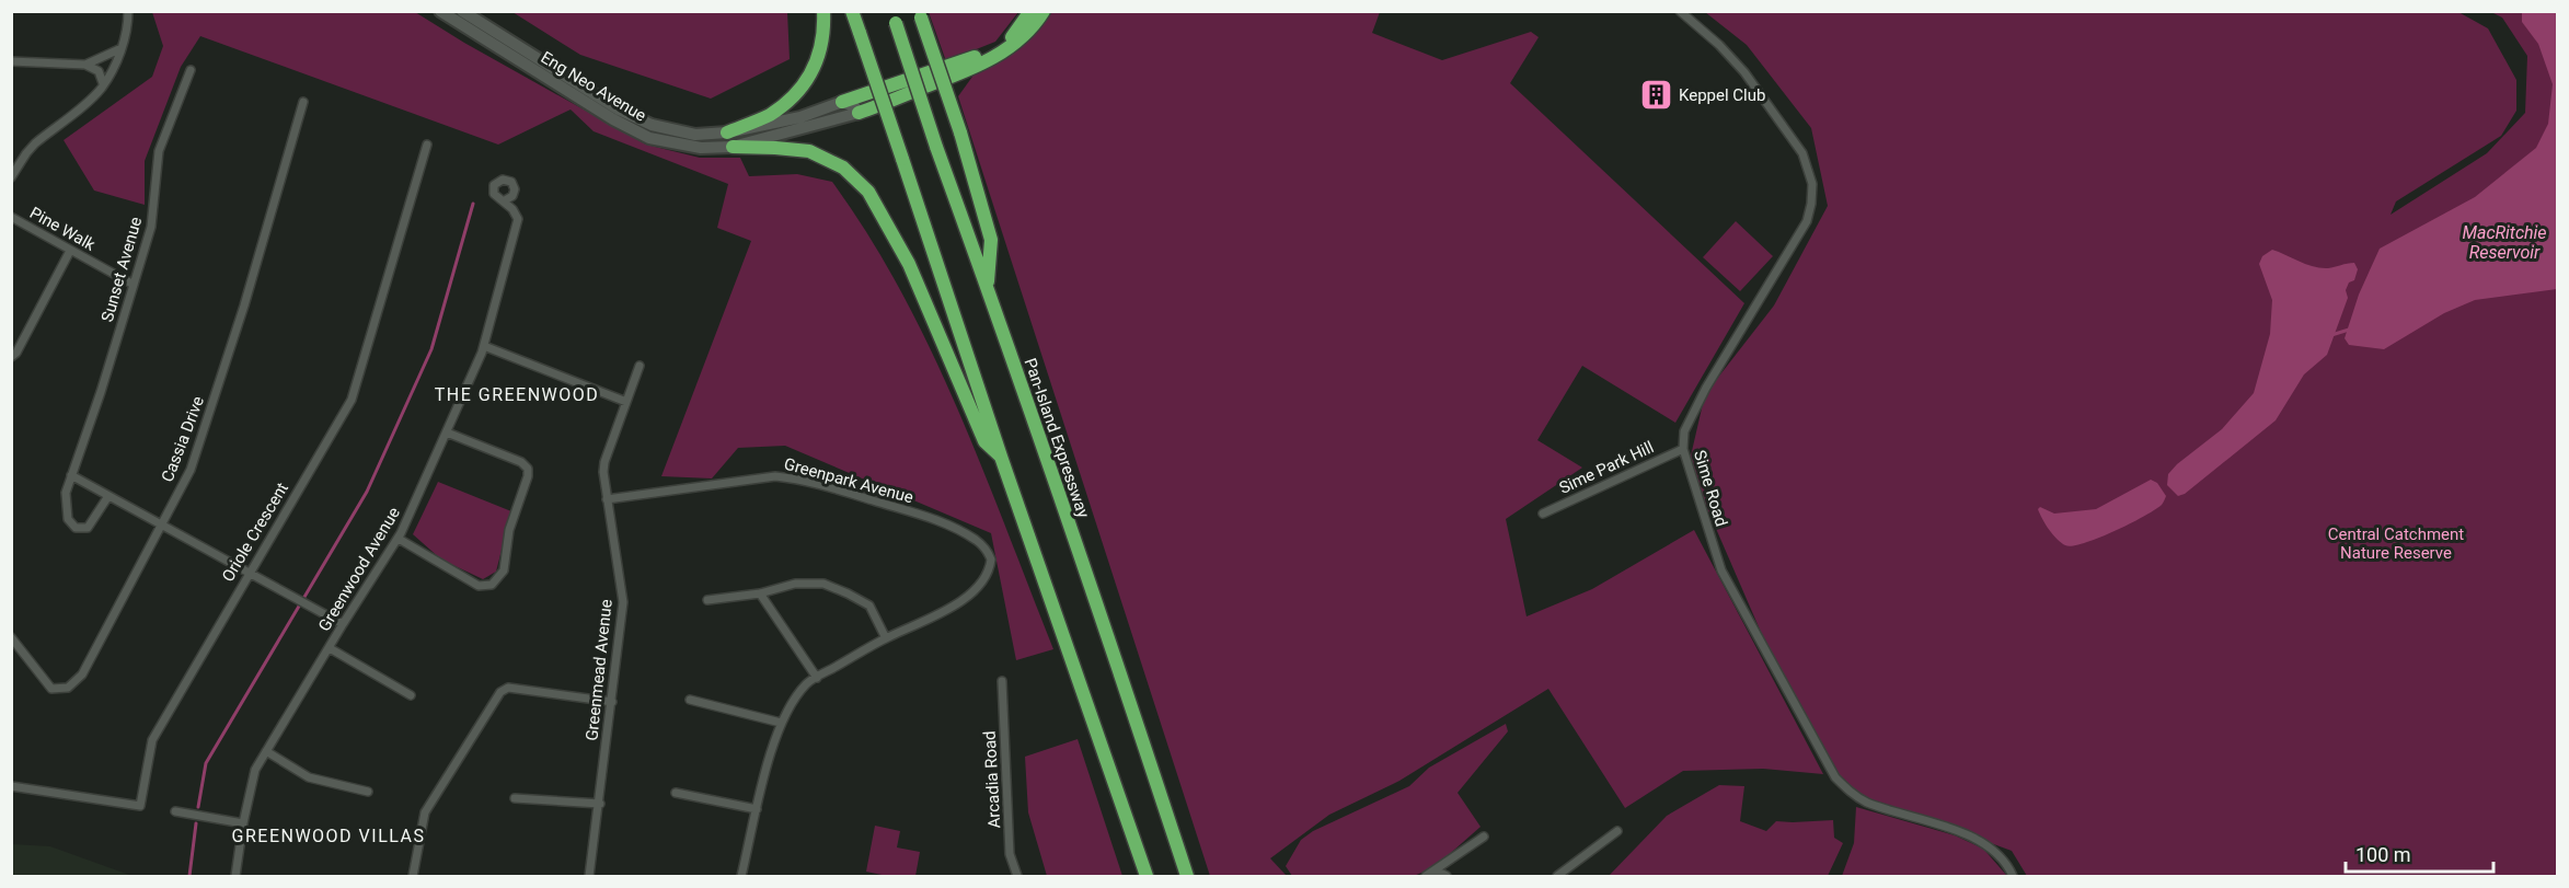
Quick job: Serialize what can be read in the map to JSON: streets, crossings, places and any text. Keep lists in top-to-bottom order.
{
  "streets": {
    "highway": ["Pan-Island Expressway"],
    "main road": ["Eng Neo Avenue"],
    "street": [
      "Pine Walk",
      "Sunset Avenue",
      "Cassia Drive",
      "Sime Park Hill",
      "Greenpark Avenue",
      "Sime Road",
      "Oriole Crescent",
      "Greenwood Avenue",
      "Greenmead Avenue",
      "Arcadia Road"
    ]
  },
  "crossings": [
    ["Pine Walk", "Sunset Avenue"],
    ["Sime Park Hill", "Sime Road"],
    ["Greenpark Avenue", "Greenmead Avenue"]
  ],
  "districts": ["THE GREENWOOD", "GREENWOOD VILLAS"],
  "water": ["MacRitchie Reservoir"],
  "parks": ["Central Catchment Nature Reserve"],
  "places": {
    "building": ["Keppel Club"]
  },
  "scale_bar": "100 m"
}
